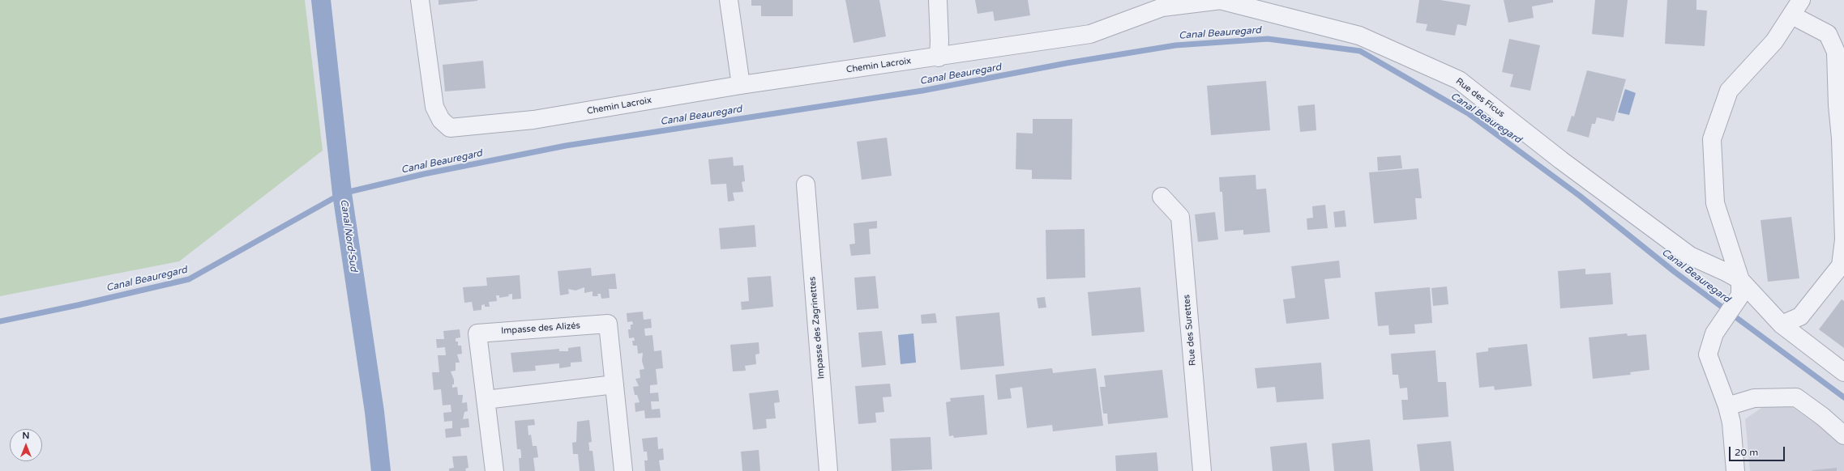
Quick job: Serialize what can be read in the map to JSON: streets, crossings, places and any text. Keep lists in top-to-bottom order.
{
  "streets": {
    "street": [
      "Chemin Lacroix",
      "Rue des Ficus",
      "Impasse des Zagrinettes",
      "Impasse des Alizés",
      "Rue des Surettes"
    ]
  },
  "crossings": [
    ["Chemin Lacroix", "Rue des Ficus"]
  ],
  "water": ["Canal Beauregard", "Canal Nord-Sud"],
  "scale_bar": "20 m",
  "north": "top"
}
